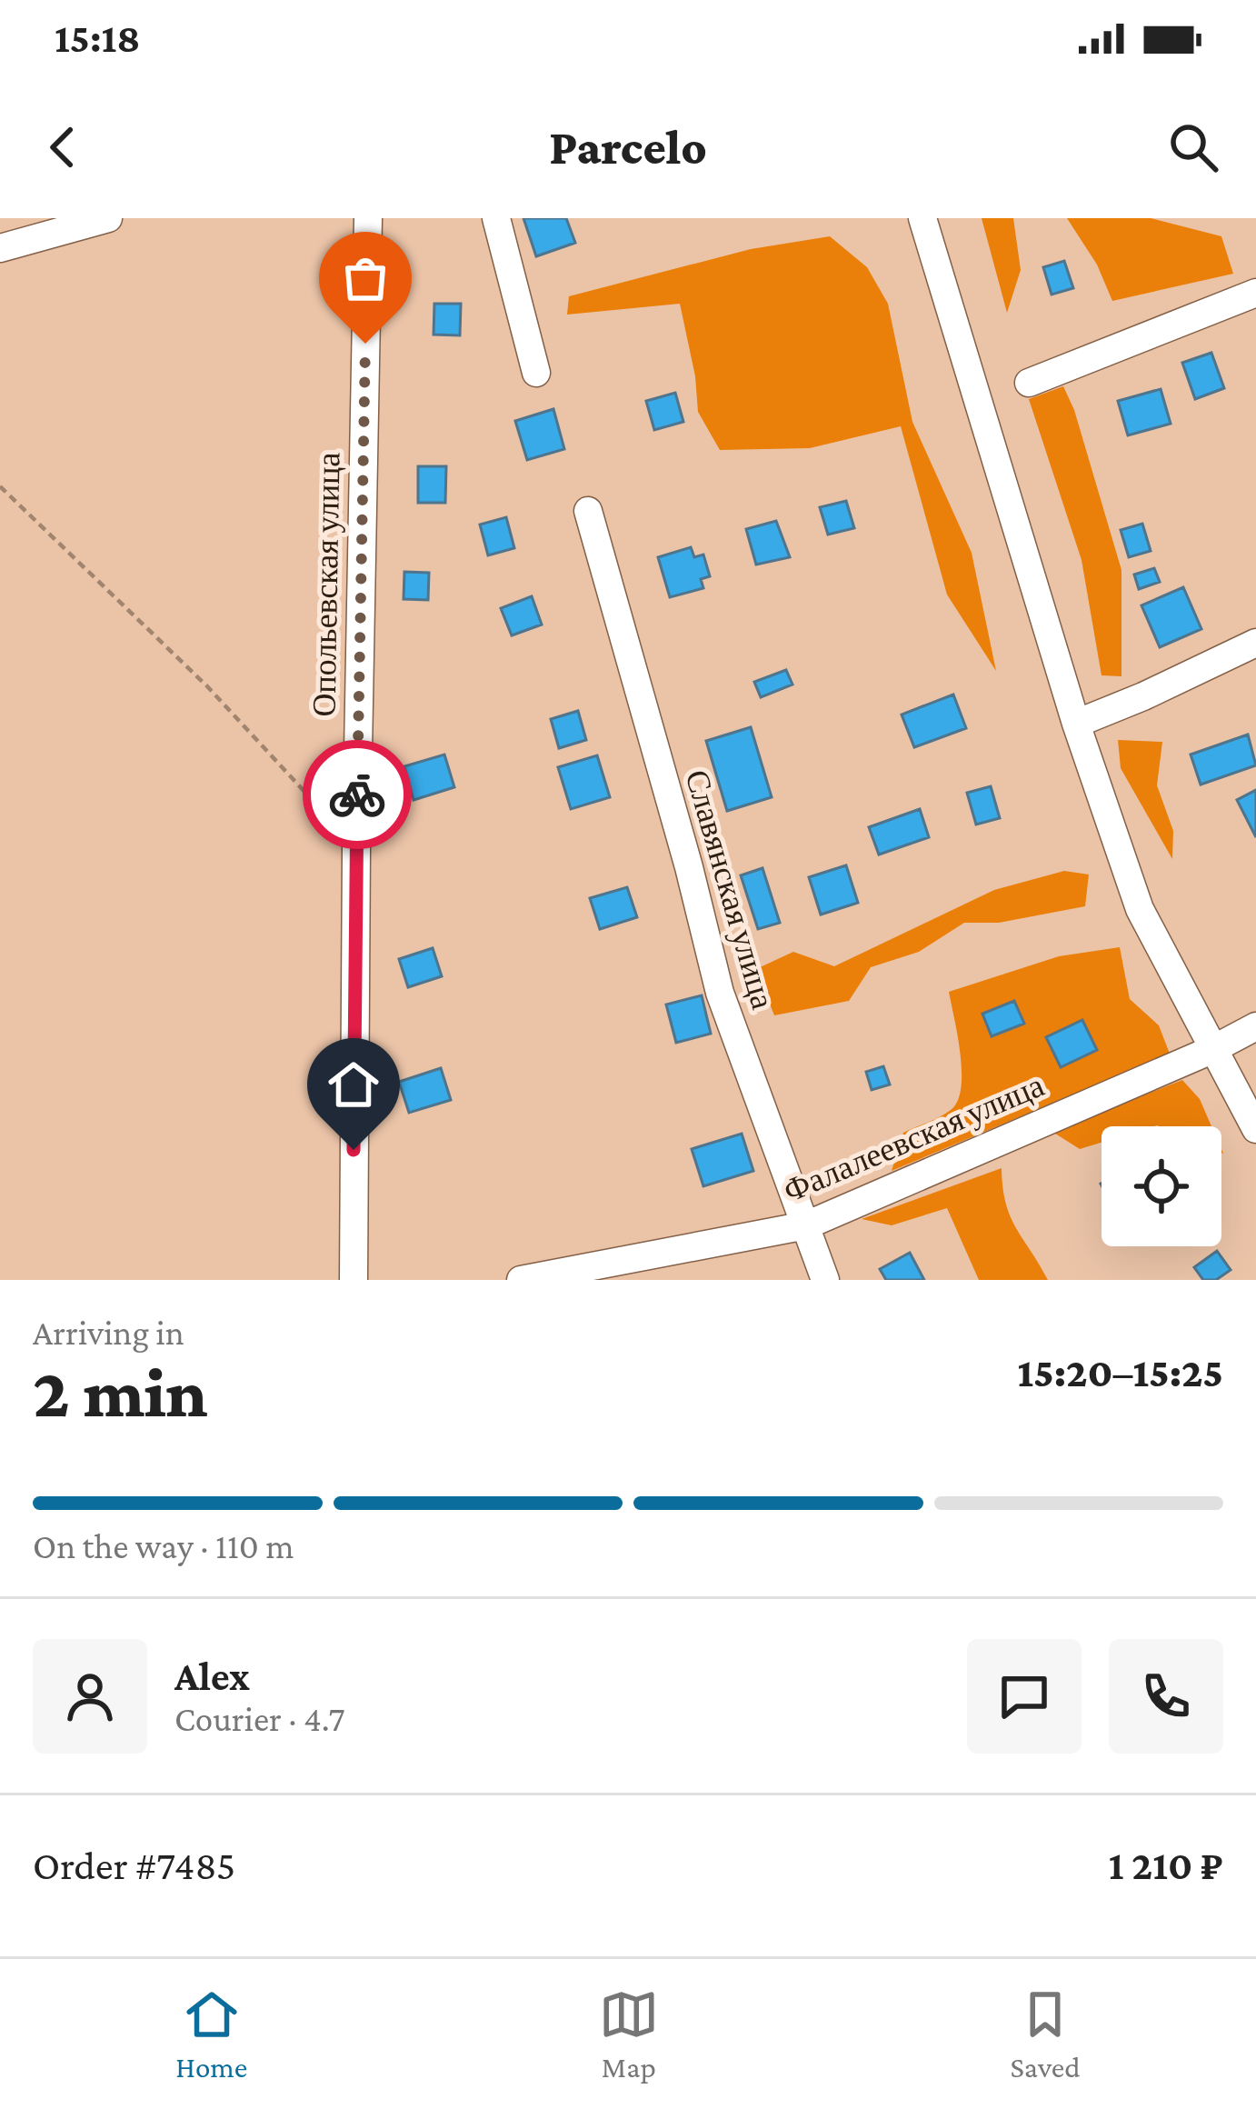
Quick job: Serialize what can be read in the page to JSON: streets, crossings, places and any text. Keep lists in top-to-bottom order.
{
  "streets": {
    "street": ["Опольевская улица", "Славянская улица", "Фалалеевская улица"]
  },
  "crossings": [
    ["Славянская улица", "Фалалеевская улица"]
  ],
  "page": {
    "status": "15:18",
    "header": "Parcelo",
    "heading": ["2 min", "Arriving in", "15:20–15:25"],
    "panel": [
      "Alex",
      "Courier · 4.7",
      "Order #7485",
      "1 210 ₽"
    ],
    "bar": "On the way · 110 m",
    "tabs": ["Home", "Map", "Saved"]
  }
}
